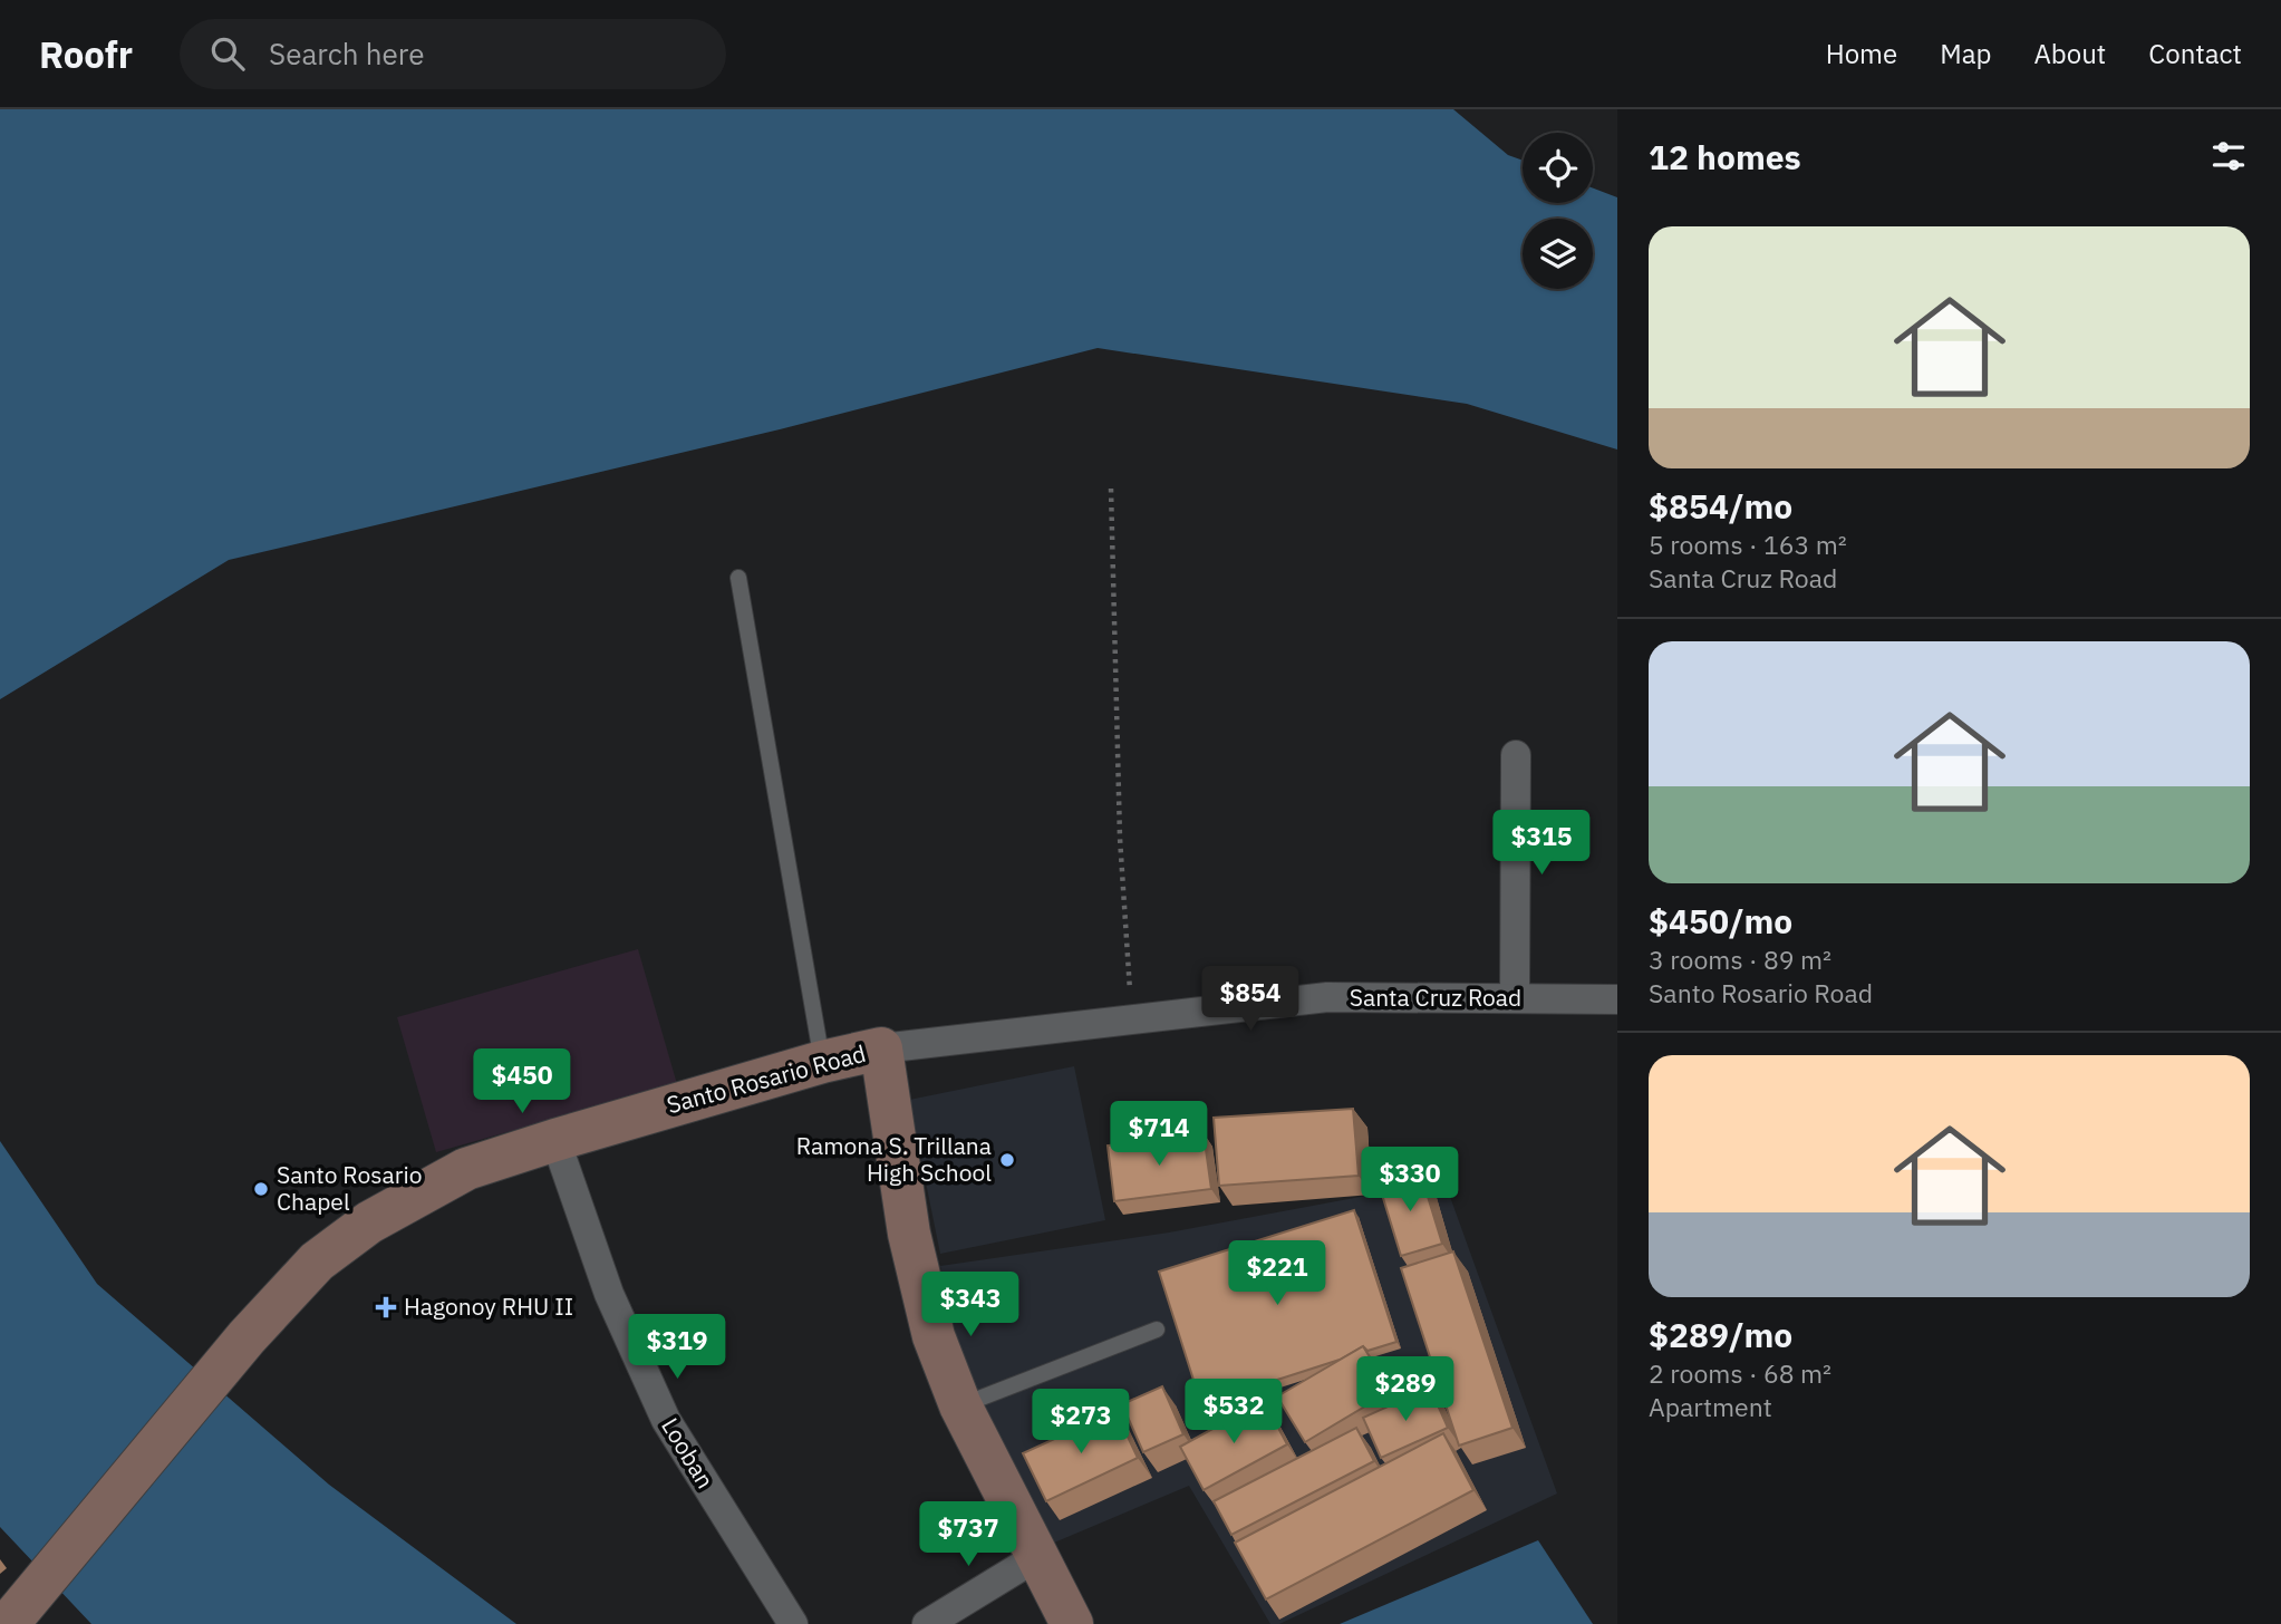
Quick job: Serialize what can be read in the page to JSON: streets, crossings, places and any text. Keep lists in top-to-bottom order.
{
  "streets": {
    "street": ["Santa Cruz Road", "Santo Rosario Road", "Looban"]
  },
  "crossings": [
    ["Santa Cruz Road", "Santo Rosario Road"],
    ["Santo Rosario Road", "Looban"]
  ],
  "places": {
    "other": ["Ramona S. Trillana High School", "Santo Rosario Chapel"],
    "health": ["Hagonoy RHU II"]
  },
  "page": {
    "header": "Roofr",
    "search": "Search here",
    "nav": [
      "Home",
      "Map",
      "About",
      "Contact"
    ],
    "heading": "12 homes",
    "list": [
      {
        "name": "$854/mo",
        "note": "5 rooms · 163 m² · Santa Cruz Road"
      },
      {
        "name": "$450/mo",
        "note": "3 rooms · 89 m² · Santo Rosario Road"
      },
      {
        "name": "$289/mo",
        "note": "2 rooms · 68 m² · Apartment"
      }
    ],
    "price": [
      "$315",
      "$854",
      "$450",
      "$714",
      "$330",
      "$221",
      "$343",
      "$319",
      "$289",
      "$532",
      "$273",
      "$737"
    ]
  }
}
